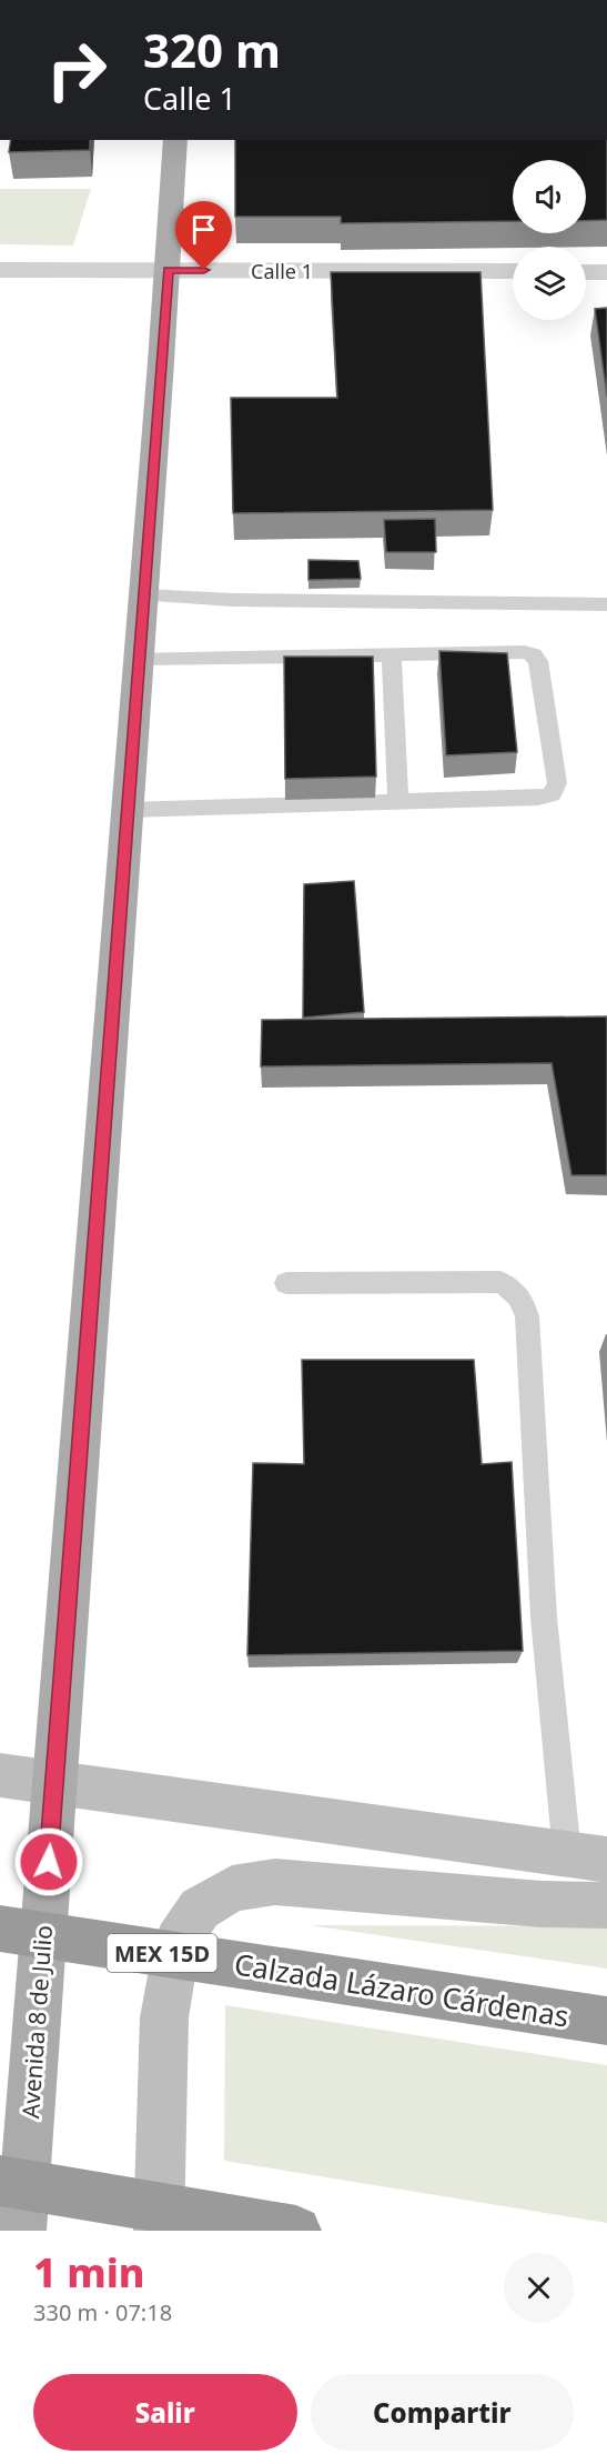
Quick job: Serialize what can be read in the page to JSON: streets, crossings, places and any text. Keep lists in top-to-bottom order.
{
  "streets": {
    "highway": ["MEX 15D", "Calzada Lázaro Cárdenas"],
    "main road": ["Avenida 8 de Julio"],
    "street": ["Calle 1"]
  },
  "crossings": [
    ["Calle 1", "Avenida 8 de Julio"]
  ],
  "page": {
    "turn": ["320 m", "Calle 1"],
    "heading": ["1 min", "330 m · 07:18"],
    "buttons": ["Salir", "Compartir"]
  }
}
